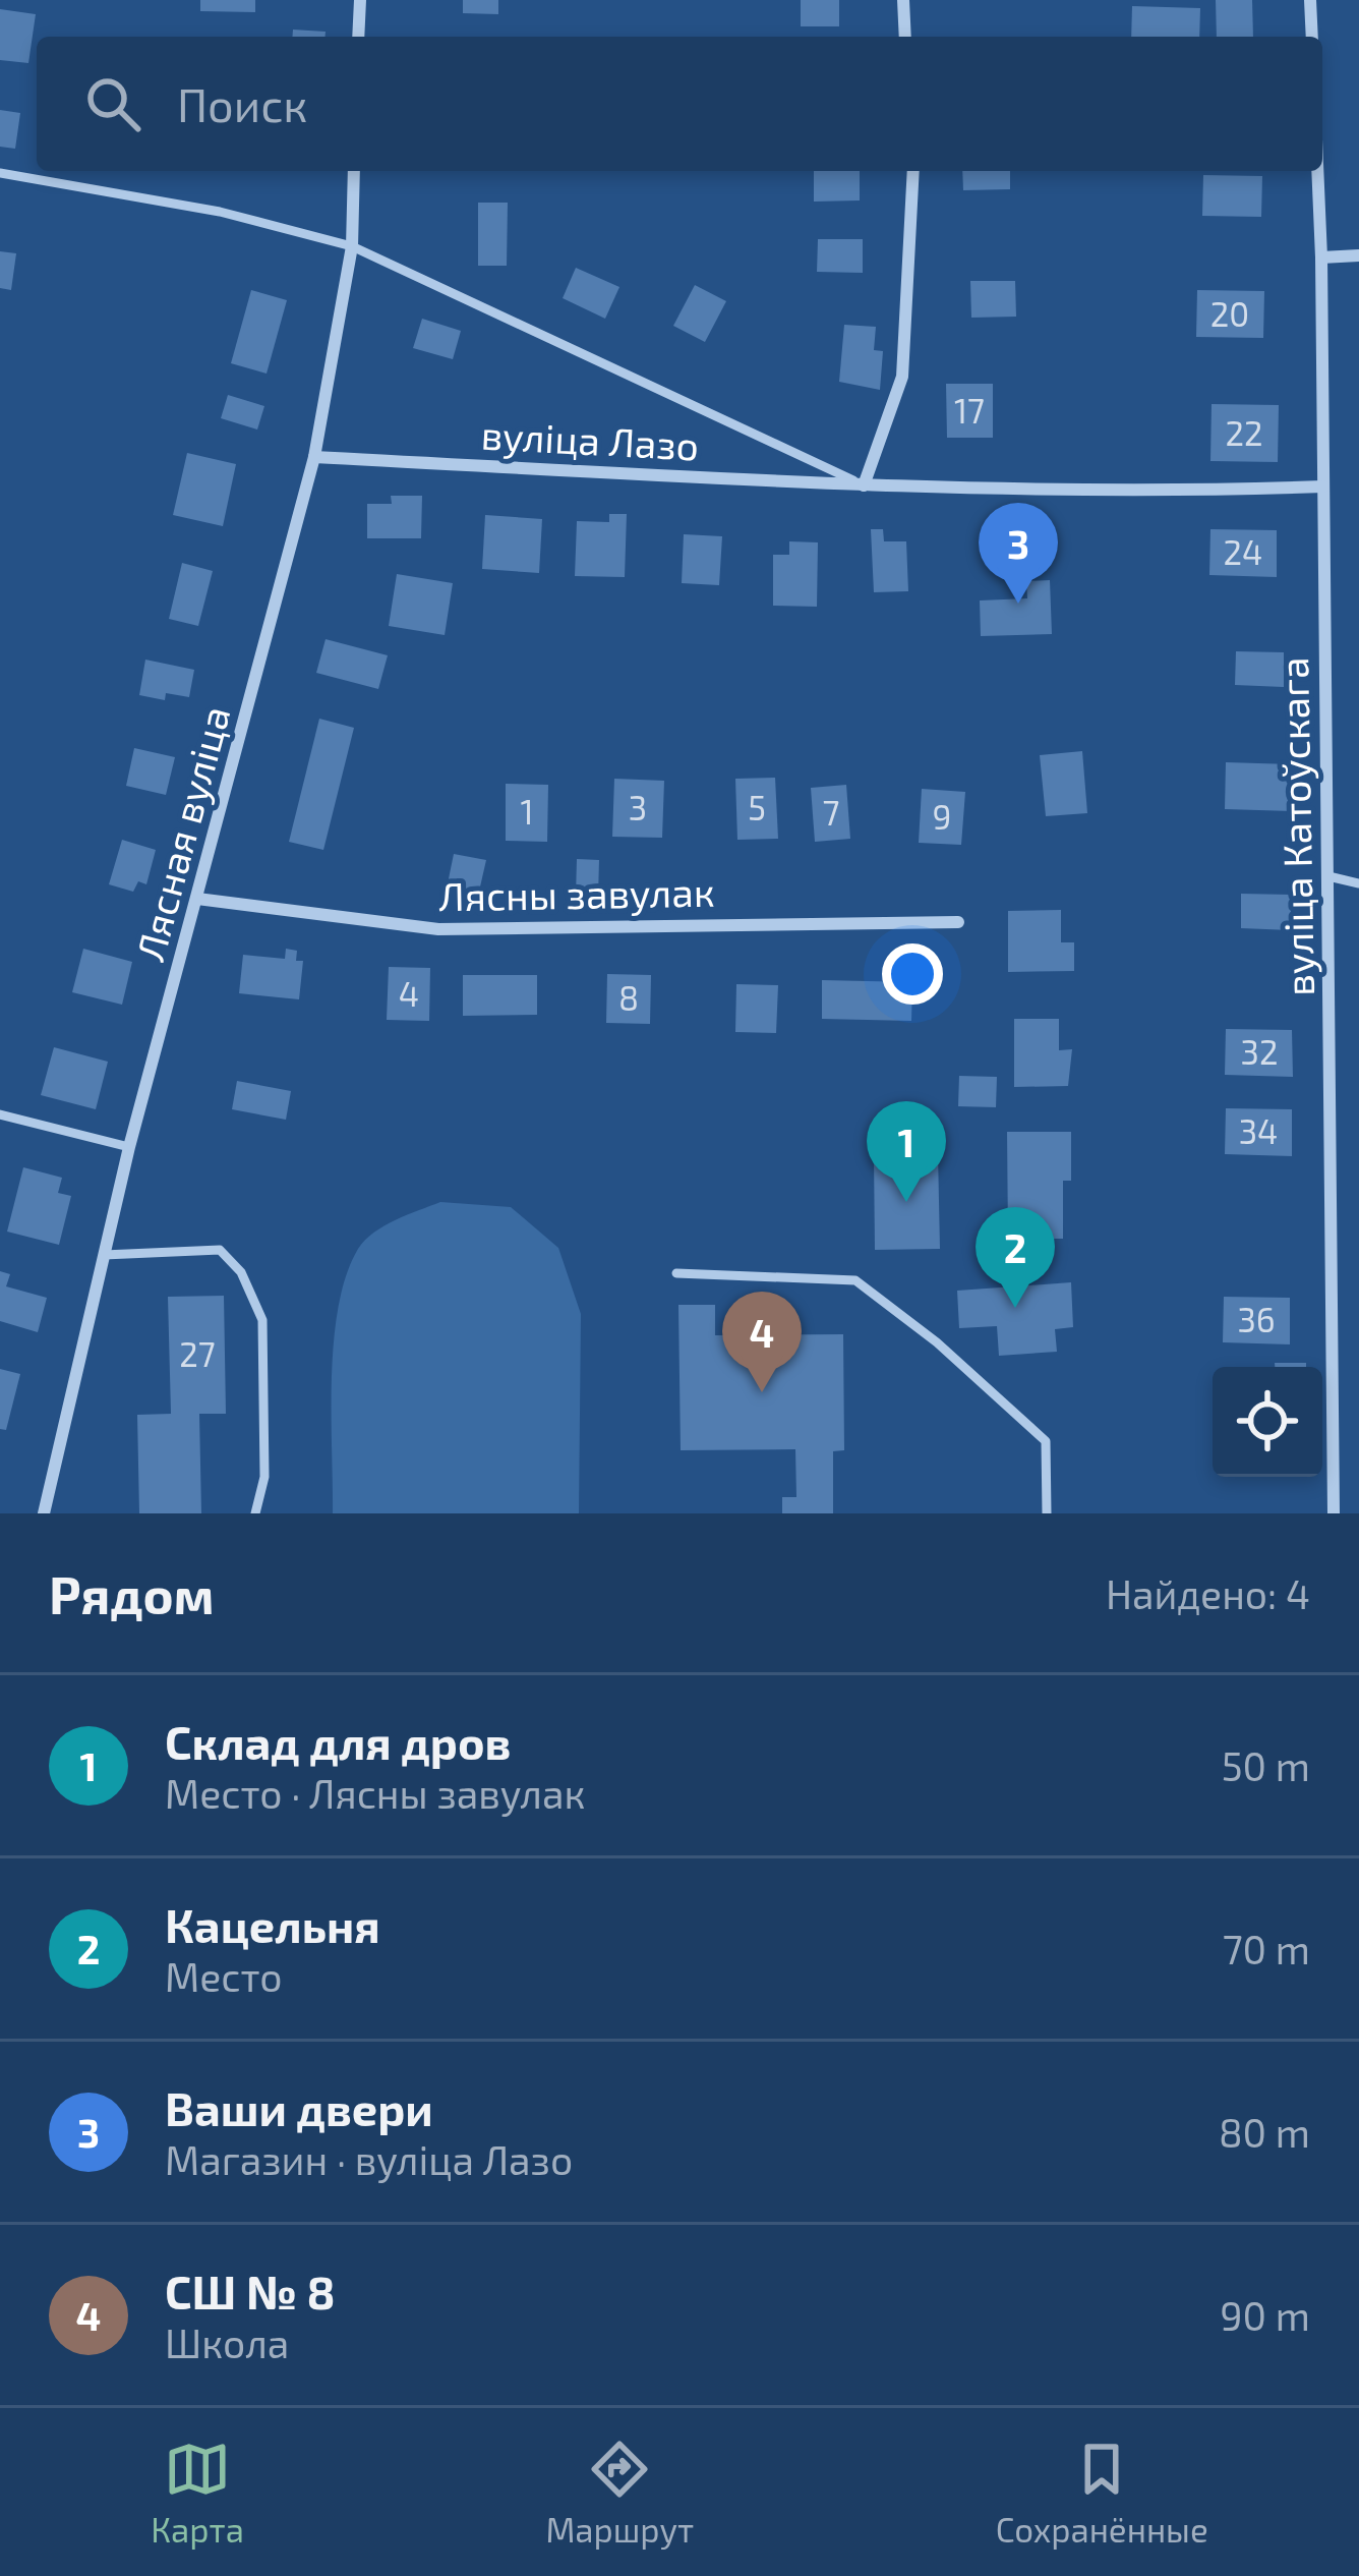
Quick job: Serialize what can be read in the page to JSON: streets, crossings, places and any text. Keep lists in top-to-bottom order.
{
  "streets": {
    "street": [
      "вуліца Лазо",
      "вуліца Катоўскага",
      "Лясная вуліца",
      "Лясны завулак"
    ]
  },
  "crossings": [
    ["вуліца Лазо", "вуліца Катоўскага"],
    ["вуліца Лазо", "Лясная вуліца"],
    ["Лясная вуліца", "Лясны завулак"]
  ],
  "house_numbers": [
    "20",
    "17",
    "22",
    "24",
    "3",
    "5",
    "1",
    "7",
    "9",
    "4",
    "8",
    "32",
    "34",
    "36",
    "27"
  ],
  "page": {
    "search": "Поиск",
    "pins": [
      "3",
      "1",
      "2",
      "4"
    ],
    "heading": ["Рядом", "Найдено: 4"],
    "list": [
      {
        "mark": "1",
        "name": "Склад для дров",
        "note": "Место · Лясны завулак",
        "value": "50 m"
      },
      {
        "mark": "2",
        "name": "Кацельня",
        "note": "Место",
        "value": "70 m"
      },
      {
        "mark": "3",
        "name": "Ваши двери",
        "note": "Магазин · вуліца Лазо",
        "value": "80 m"
      },
      {
        "mark": "4",
        "name": "СШ № 8",
        "note": "Школа",
        "value": "90 m"
      }
    ],
    "nav": ["Карта", "Маршрут", "Сохранённые"]
  }
}
